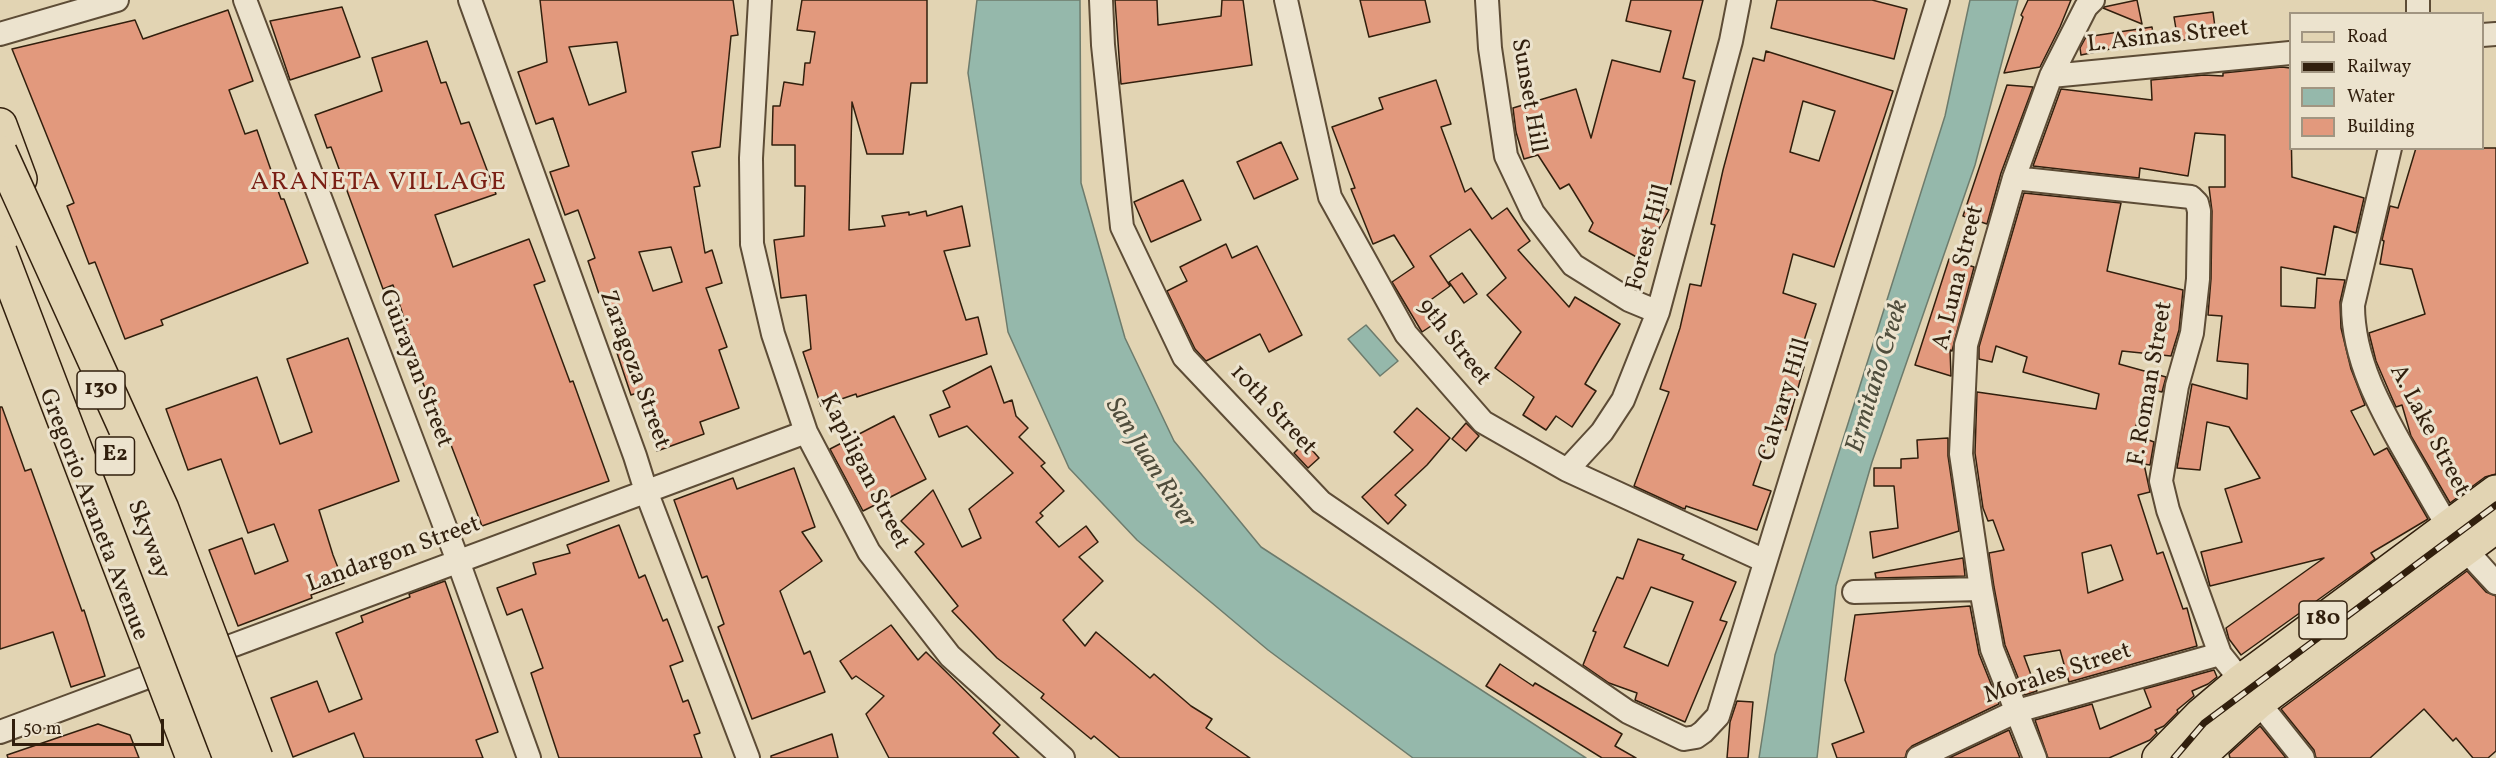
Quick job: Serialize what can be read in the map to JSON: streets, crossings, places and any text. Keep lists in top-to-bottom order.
{
  "streets": {
    "main road": [
      "130",
      "E2",
      "Gregorio Araneta Avenue",
      "Skyway",
      "180"
    ],
    "street": [
      "L. Asinas Street",
      "Sunset Hill",
      "Forest Hill",
      "A. Luna Street",
      "9th Street",
      "Guirayan Street",
      "Zaragoza Street",
      "F. Roman Street",
      "Calvary Hill",
      "10th Street",
      "A. Lake Street",
      "Kapiligan Street",
      "Landargon Street",
      "Morales Street"
    ]
  },
  "crossings": [
    ["L. Asinas Street", "A. Luna Street"],
    ["Sunset Hill", "Forest Hill"],
    ["Forest Hill", "9th Street"],
    ["A. Luna Street", "F. Roman Street"],
    ["A. Luna Street", "Morales Street"],
    ["9th Street", "Calvary Hill"],
    ["Guirayan Street", "Landargon Street"],
    ["Zaragoza Street", "Landargon Street"],
    ["F. Roman Street", "180"],
    ["F. Roman Street", "Morales Street"],
    ["130", "Landargon Street"],
    ["Calvary Hill", "10th Street"],
    ["A. Lake Street", "180"],
    ["Kapiligan Street", "Landargon Street"],
    ["Gregorio Araneta Avenue", "Landargon Street"]
  ],
  "districts": ["ARANETA VILLAGE"],
  "water": ["Ermitaño Creek", "San Juan River"],
  "legend": [
    "Road",
    "Railway",
    "Water",
    "Building"
  ],
  "scale_bar": "50 m"
}
